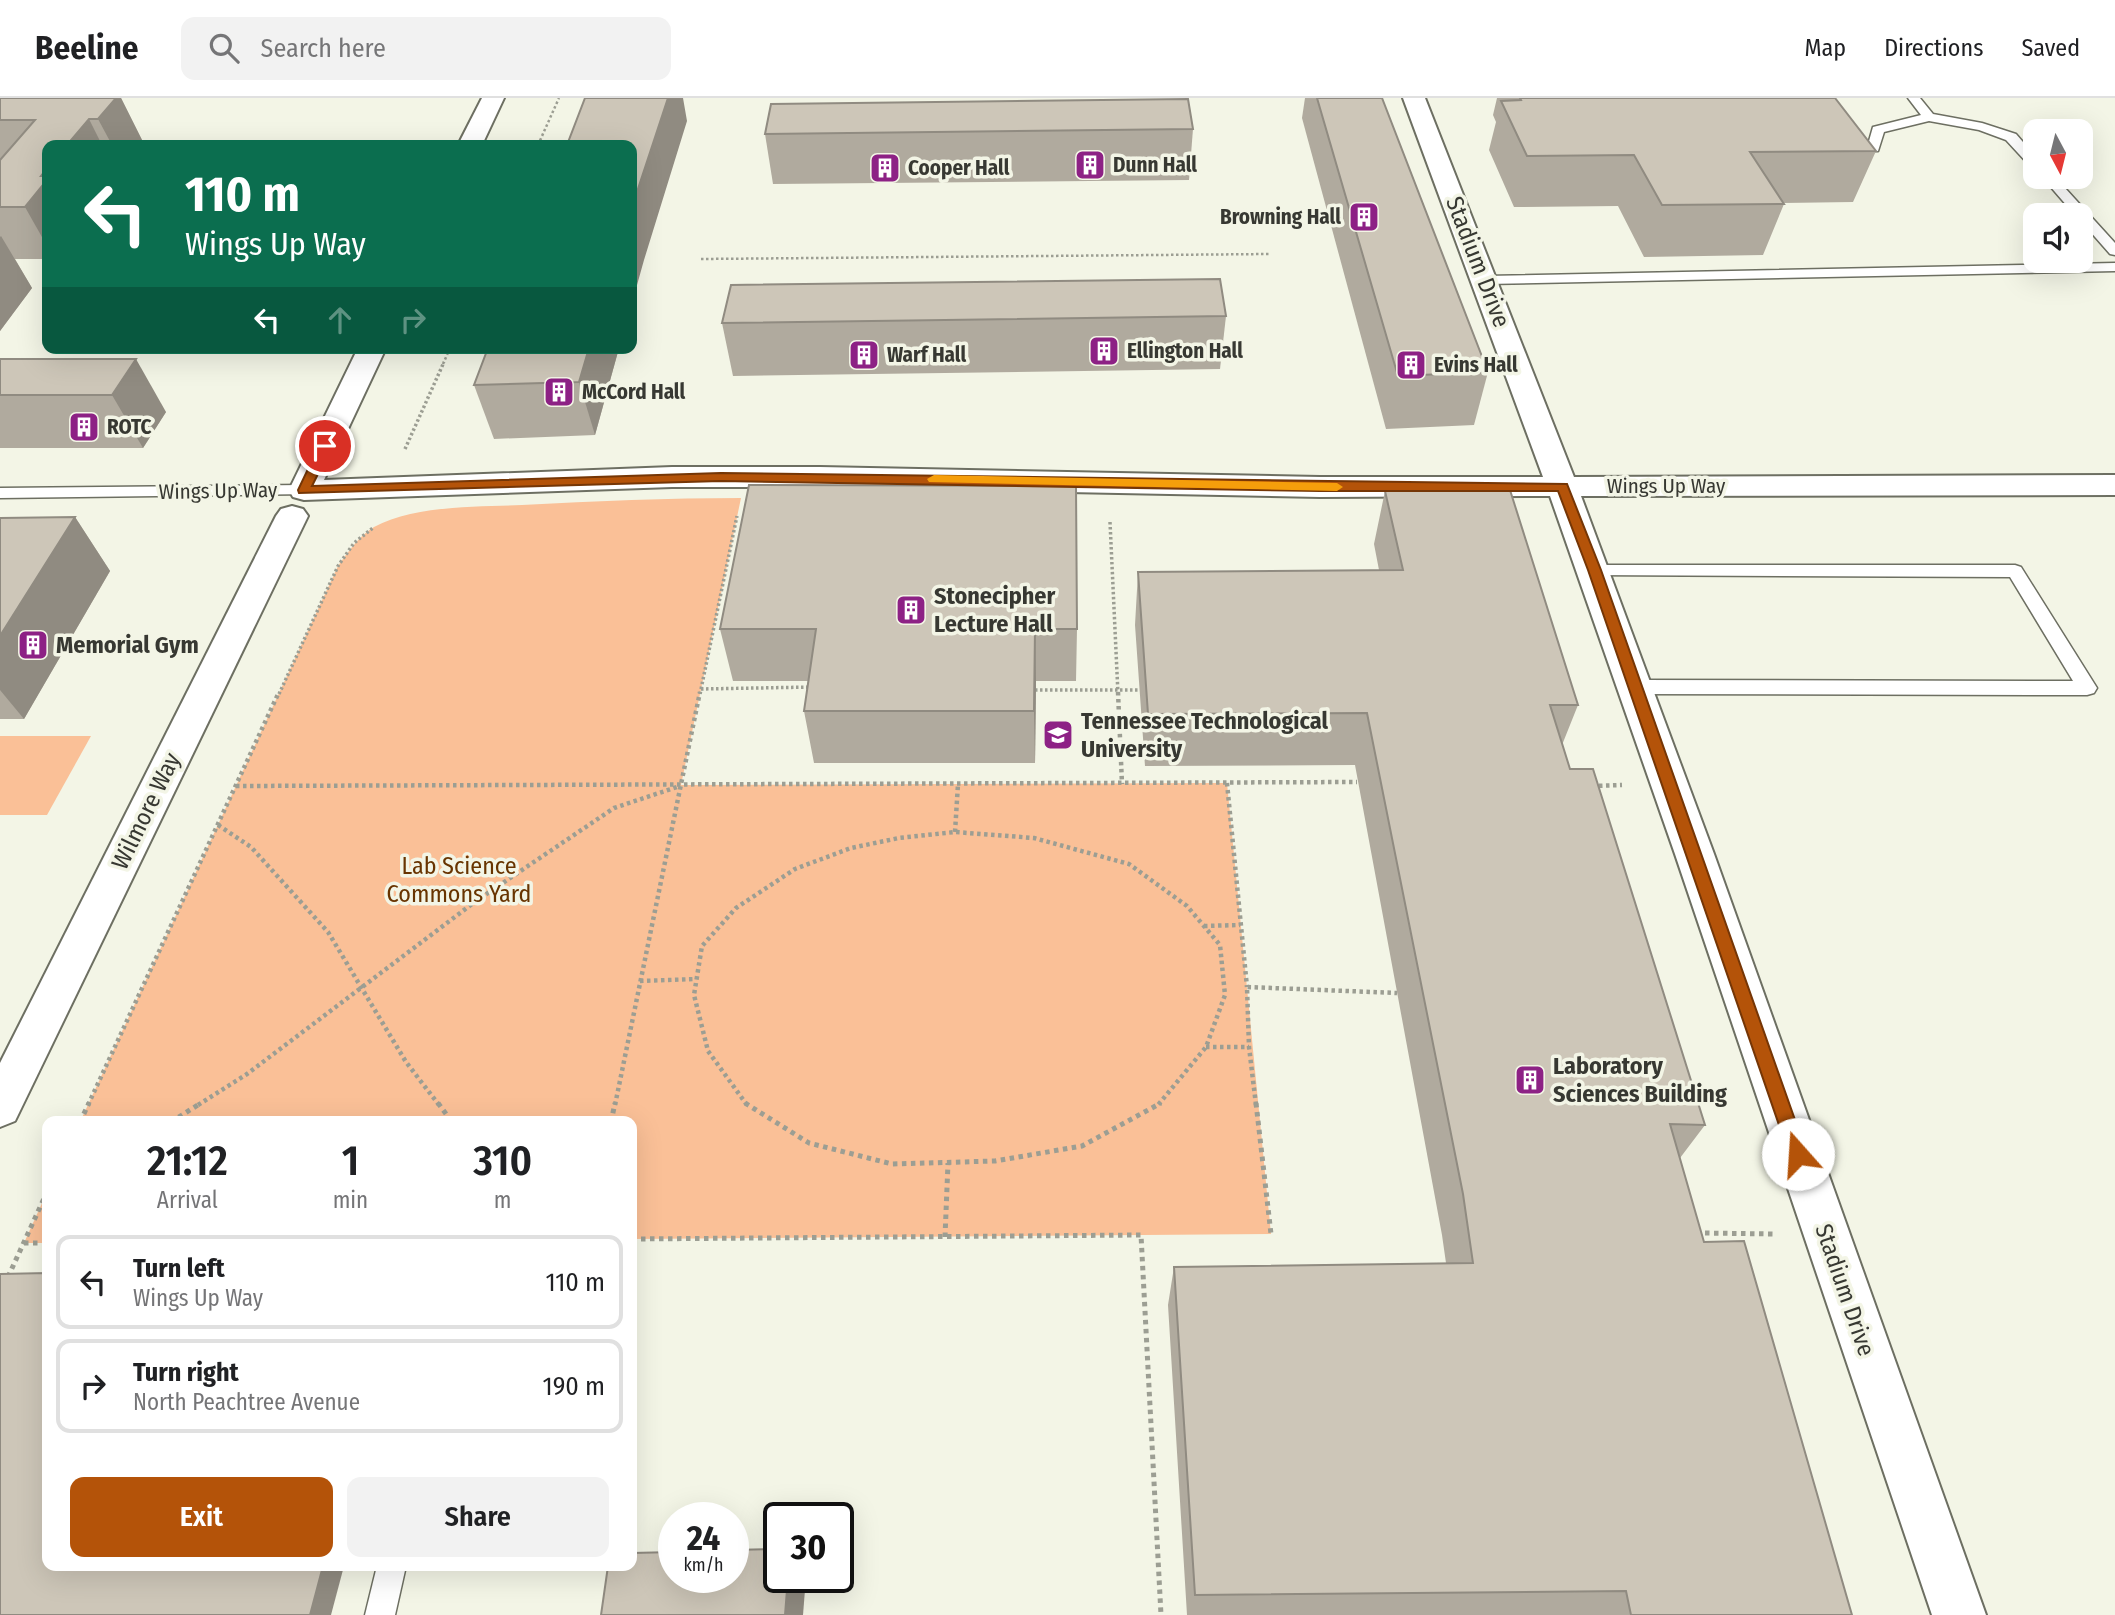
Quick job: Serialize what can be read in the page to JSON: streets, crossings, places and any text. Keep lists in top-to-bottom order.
{
  "streets": {
    "street": ["Stadium Drive", "Wings Up Way", "Wilmore Way"]
  },
  "crossings": [
    ["Stadium Drive", "Wings Up Way"],
    ["Wings Up Way", "Wilmore Way"]
  ],
  "parks": ["Lab Science Commons Yard"],
  "places": {
    "building": [
      "Dunn Hall",
      "Cooper Hall",
      "Browning Hall",
      "Ellington Hall",
      "Warf Hall",
      "Evins Hall",
      "McCord Hall",
      "ROTC",
      "Stonecipher Lecture Hall",
      "Memorial Gym",
      "Laboratory Sciences Building"
    ],
    "school or university": ["Tennessee Technological University"]
  },
  "north": "bottom",
  "page": {
    "header": "Beeline",
    "search": "Search here",
    "nav": ["Map", "Directions", "Saved"],
    "turn": ["110 m", "Wings Up Way"],
    "eta": [
      "21:12",
      "Arrival",
      "1",
      "min",
      "310",
      "m"
    ],
    "list": [
      {
        "name": "Turn left",
        "note": "Wings Up Way",
        "value": "110 m"
      },
      {
        "name": "Turn right",
        "note": "North Peachtree Avenue",
        "value": "190 m"
      }
    ],
    "buttons": ["Exit", "Share"],
    "speed": "24 km/h",
    "limit": "30"
  }
}
